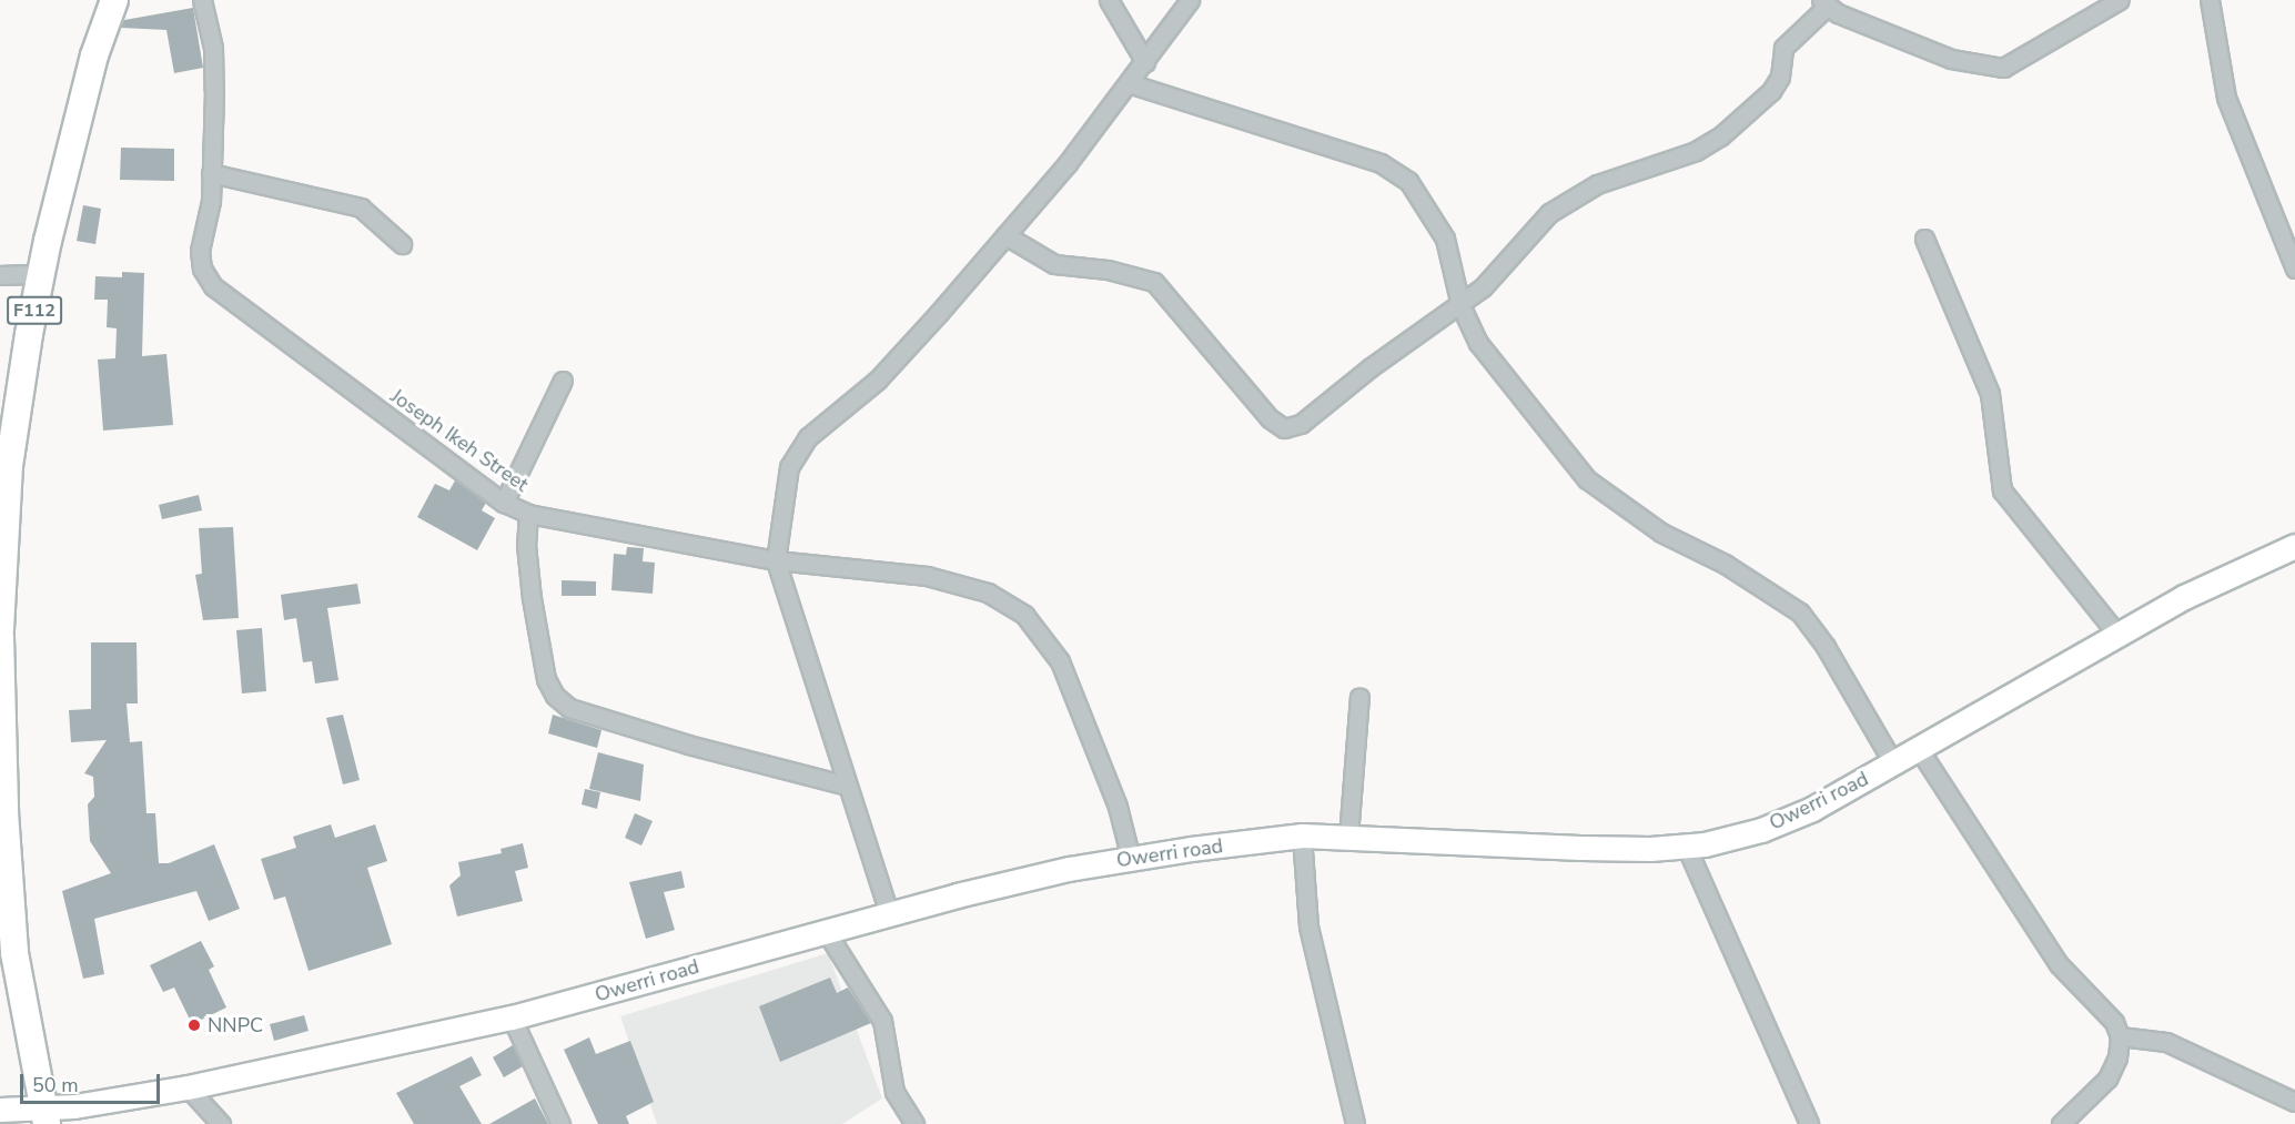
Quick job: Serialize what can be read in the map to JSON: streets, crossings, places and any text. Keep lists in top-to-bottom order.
{
  "streets": {
    "main road": ["F112", "Owerri road"],
    "street": ["Joseph Ikeh Street"]
  },
  "crossings": [
    ["Joseph Ikeh Street", "Owerri road"]
  ],
  "places": ["NNPC"],
  "scale_bar": "50 m"
}
